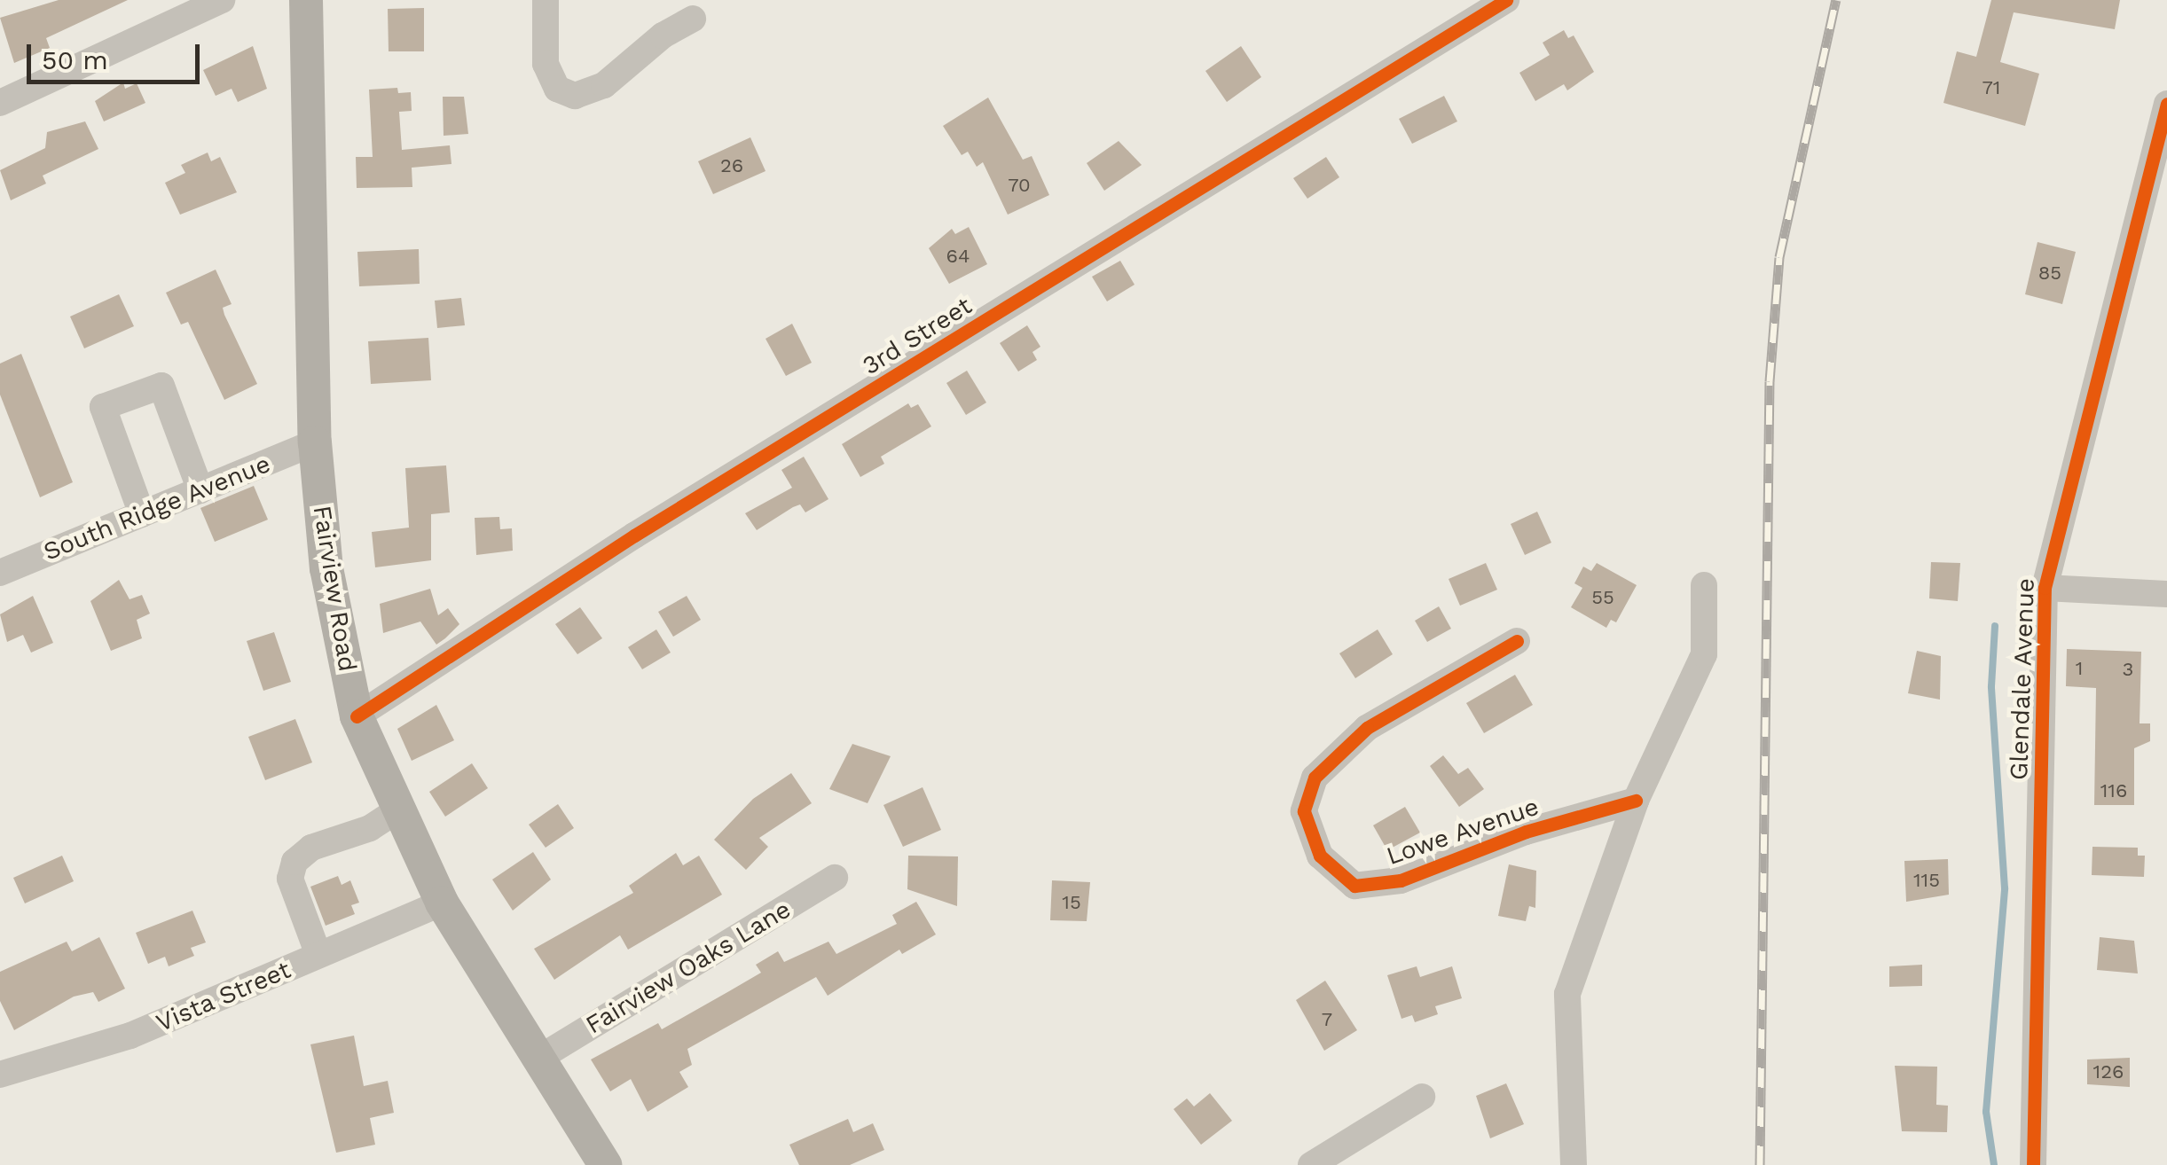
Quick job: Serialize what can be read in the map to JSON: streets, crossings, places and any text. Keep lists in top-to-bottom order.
{
  "streets": {
    "main road": ["Fairview Road"],
    "street": [
      "3rd Street",
      "South Ridge Avenue",
      "Glendale Avenue",
      "Lowe Avenue",
      "Fairview Oaks Lane",
      "Vista Street"
    ]
  },
  "crossings": [
    ["3rd Street", "Fairview Road"],
    ["South Ridge Avenue", "Fairview Road"],
    ["Fairview Road", "Fairview Oaks Lane"],
    ["Fairview Road", "Vista Street"]
  ],
  "house_numbers": [
    "71",
    "26",
    "70",
    "64",
    "85",
    "55",
    "1",
    "3",
    "116",
    "115",
    "15",
    "7",
    "126"
  ],
  "scale_bar": "50 m"
}
